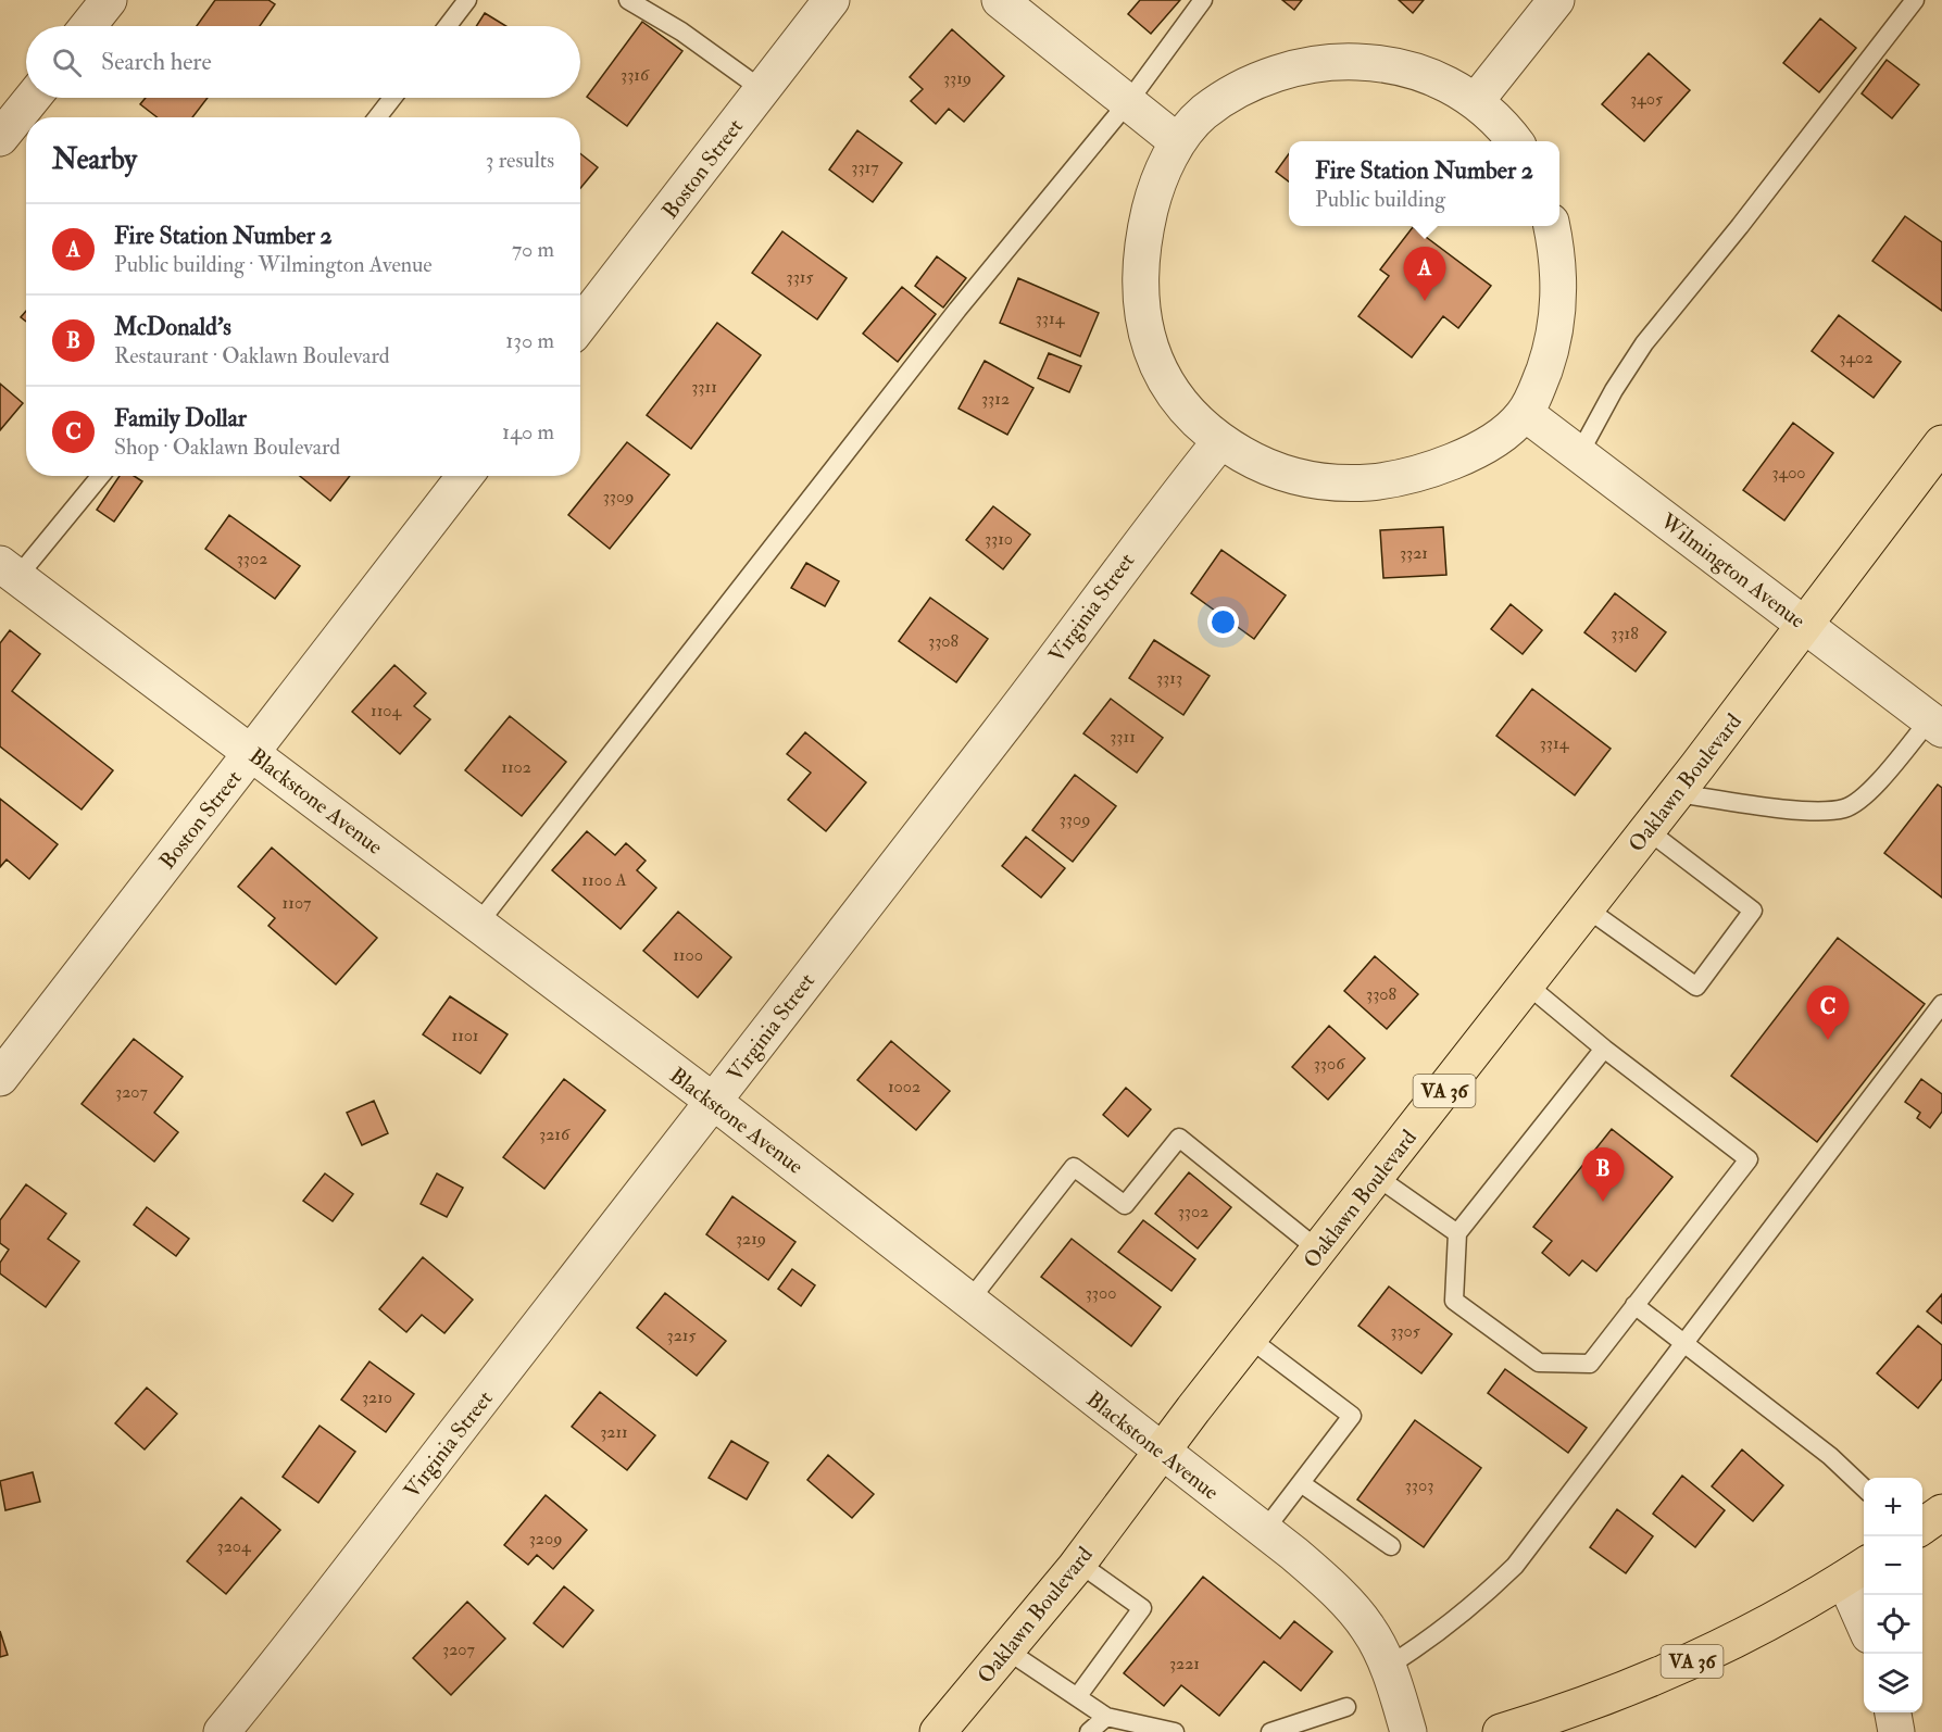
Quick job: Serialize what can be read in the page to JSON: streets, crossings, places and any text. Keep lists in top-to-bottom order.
{
  "streets": {
    "highway": ["Oaklawn Boulevard", "VA 36"],
    "street": [
      "Boston Street",
      "Wilmington Avenue",
      "Virginia Street",
      "Blackstone Avenue"
    ]
  },
  "crossings": [
    ["Boston Street", "Blackstone Avenue"],
    ["Wilmington Avenue", "Oaklawn Boulevard"],
    ["Virginia Street", "Blackstone Avenue"],
    ["Oaklawn Boulevard", "Blackstone Avenue"]
  ],
  "house_numbers": [
    "3316",
    "3319",
    "3405",
    "3317",
    "3315",
    "3314",
    "3402",
    "3311",
    "3312",
    "3400",
    "3309",
    "3310",
    "3321",
    "3302",
    "3318",
    "3308",
    "3313",
    "1104",
    "3311",
    "3314",
    "1102",
    "3309",
    "1100 A",
    "1107",
    "1100",
    "3308",
    "1101",
    "3306",
    "1002",
    "3207",
    "3216",
    "3302",
    "3219",
    "3300",
    "3305",
    "3215",
    "3210",
    "3211",
    "3303",
    "3209",
    "3204",
    "3207",
    "3221"
  ],
  "page": {
    "search": "Search here",
    "heading": ["Nearby", "3 results"],
    "popup": ["Fire Station Number 2", "Public building"],
    "list": [
      {
        "mark": "A",
        "name": "Fire Station Number 2",
        "note": "Public building · Wilmington Avenue",
        "value": "70 m"
      },
      {
        "mark": "B",
        "name": "McDonald's",
        "note": "Restaurant · Oaklawn Boulevard",
        "value": "130 m"
      },
      {
        "mark": "C",
        "name": "Family Dollar",
        "note": "Shop · Oaklawn Boulevard",
        "value": "140 m"
      }
    ],
    "pins": ["A", "C", "B"],
    "map_buttons": ["+", "−"]
  }
}
